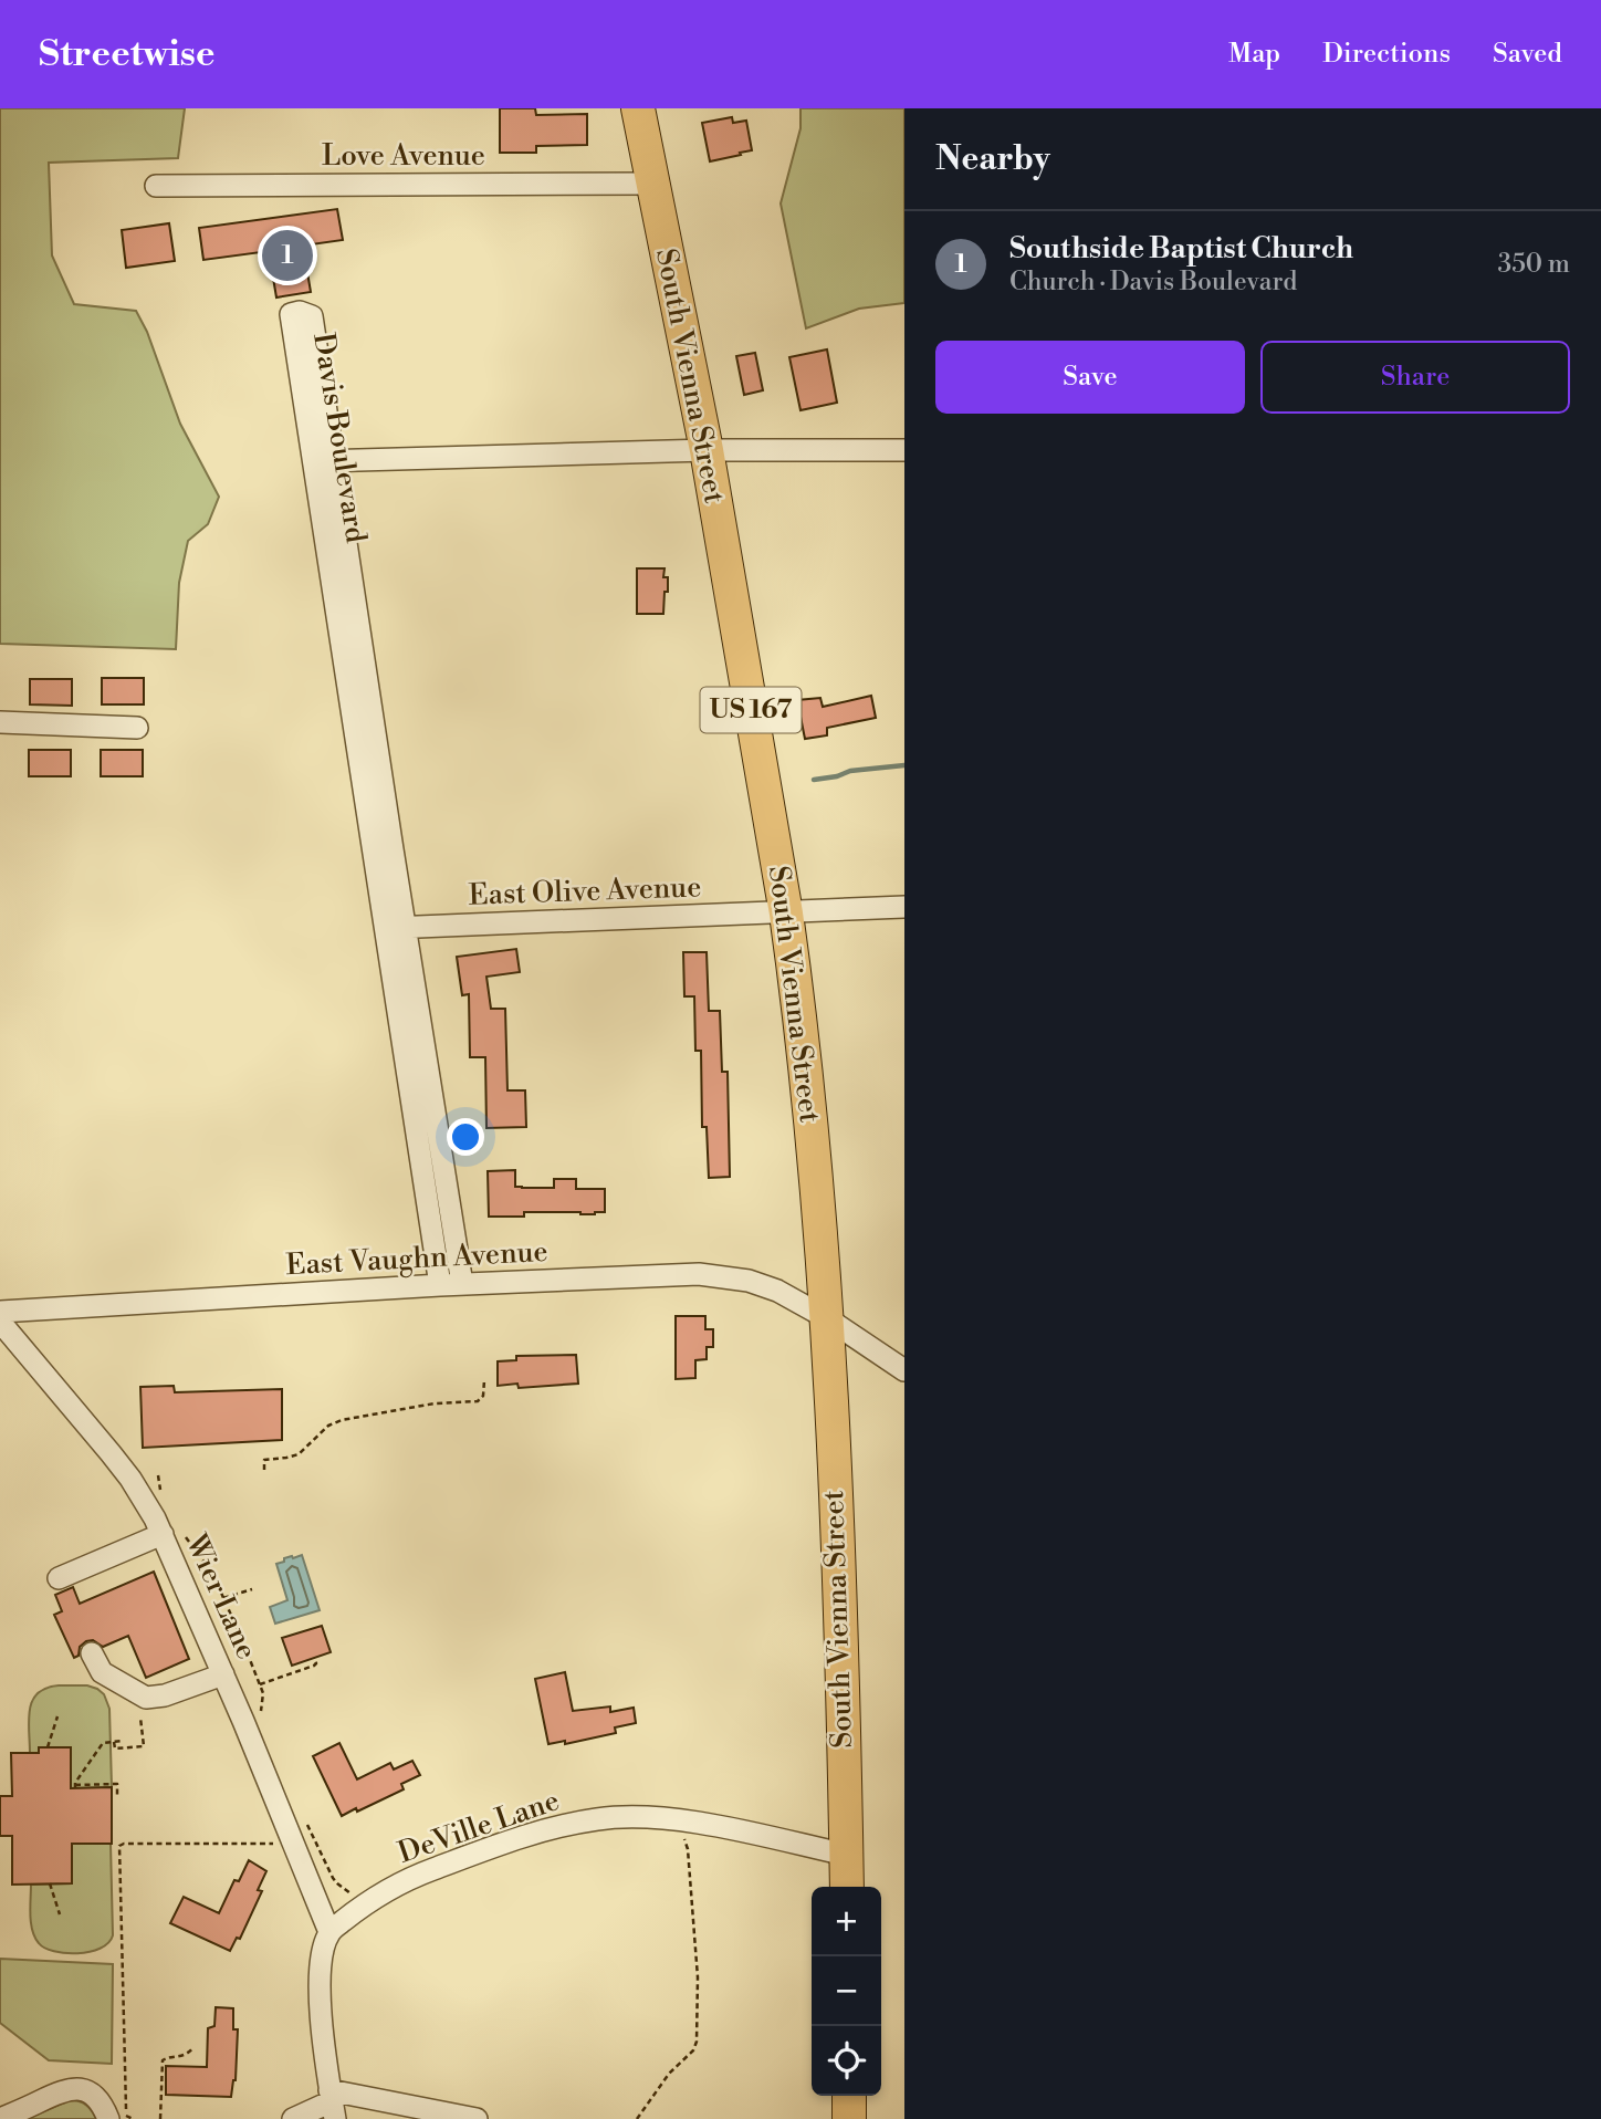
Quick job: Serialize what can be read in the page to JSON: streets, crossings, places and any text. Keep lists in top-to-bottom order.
{
  "streets": {
    "highway": ["South Vienna Street", "US 167"],
    "street": [
      "Love Avenue",
      "Davis Boulevard",
      "East Olive Avenue",
      "East Vaughn Avenue",
      "Wier Lane",
      "DeVille Lane"
    ]
  },
  "crossings": [
    ["Love Avenue", "South Vienna Street"],
    ["South Vienna Street", "East Olive Avenue"],
    ["South Vienna Street", "East Vaughn Avenue"],
    ["South Vienna Street", "DeVille Lane"],
    ["Davis Boulevard", "East Olive Avenue"],
    ["Davis Boulevard", "East Vaughn Avenue"],
    ["Wier Lane", "DeVille Lane"]
  ],
  "page": {
    "header": "Streetwise",
    "nav": ["Map", "Directions", "Saved"],
    "heading": "Nearby",
    "list": [
      {
        "mark": "1",
        "name": "Southside Baptist Church",
        "note": "Church · Davis Boulevard",
        "value": "350 m"
      }
    ],
    "pins": "1",
    "buttons": ["Save", "Share"],
    "map_buttons": ["+", "−"]
  }
}
